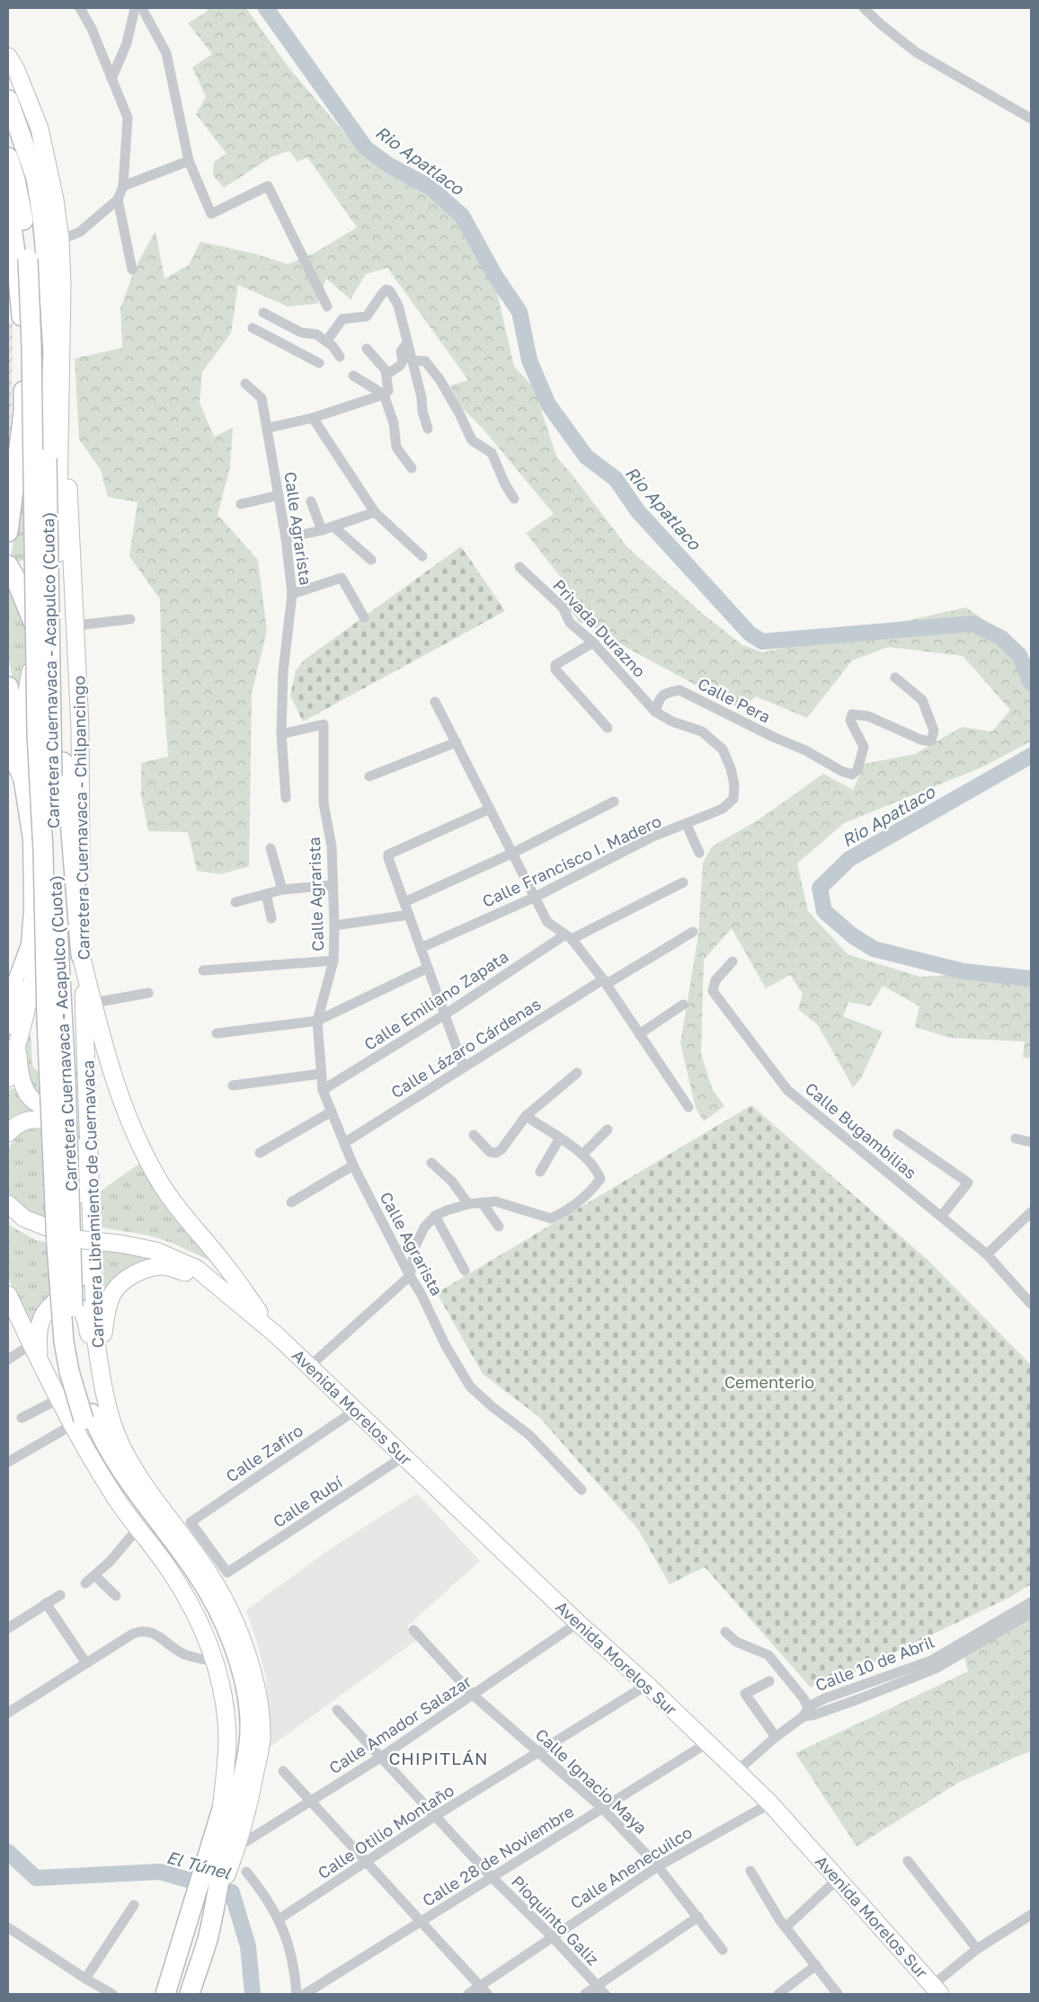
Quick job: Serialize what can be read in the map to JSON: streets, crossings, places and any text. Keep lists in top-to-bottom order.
{
  "streets": {
    "highway": ["Carretera Cuernavaca - Acapulco (Cuota)", "Carretera Libramiento de Cuernavaca"],
    "main road": ["Carretera Cuernavaca - Chilpancingo", "Avenida Morelos Sur"],
    "street": [
      "Calle Agrarista",
      "Privada Durazno",
      "Calle Pera",
      "Calle Francisco I. Madero",
      "Calle Emiliano Zapata",
      "Calle Lázaro Cárdenas",
      "Calle Bugambilias",
      "Calle Zafiro",
      "Calle Rubí",
      "Calle 10 de Abril",
      "Calle Amador Salazar",
      "Calle Ignacio Maya",
      "Calle Otilio Montaño",
      "Calle 28 de Noviembre",
      "Calle Anenecuilco",
      "Pioquinto Galiz"
    ]
  },
  "crossings": [
    ["Calle Agrarista", "Calle Emiliano Zapata"],
    ["Calle Agrarista", "Calle Lázaro Cárdenas"],
    ["Privada Durazno", "Calle Pera"],
    ["Privada Durazno", "Calle Francisco I. Madero"],
    ["Carretera Cuernavaca - Acapulco (Cuota)", "Carretera Libramiento de Cuernavaca"],
    ["Carretera Cuernavaca - Acapulco (Cuota)", "Calle Amador Salazar"],
    ["Calle Pera", "Calle Francisco I. Madero"],
    ["Carretera Cuernavaca - Chilpancingo", "Carretera Libramiento de Cuernavaca"],
    ["Carretera Cuernavaca - Chilpancingo", "Avenida Morelos Sur"],
    ["Carretera Libramiento de Cuernavaca", "Calle Amador Salazar"],
    ["Avenida Morelos Sur", "Calle Zafiro"],
    ["Avenida Morelos Sur", "Calle Rubí"],
    ["Avenida Morelos Sur", "Calle 10 de Abril"],
    ["Avenida Morelos Sur", "Calle Amador Salazar"],
    ["Avenida Morelos Sur", "Calle Otilio Montaño"],
    ["Avenida Morelos Sur", "Calle 28 de Noviembre"],
    ["Avenida Morelos Sur", "Calle Anenecuilco"],
    ["Calle Zafiro", "Calle Rubí"],
    ["Calle Amador Salazar", "Calle Ignacio Maya"],
    ["Calle Amador Salazar", "Pioquinto Galiz"],
    ["Calle Ignacio Maya", "Calle Otilio Montaño"],
    ["Calle Ignacio Maya", "Calle 28 de Noviembre"],
    ["Calle Ignacio Maya", "Calle Anenecuilco"],
    ["Calle Otilio Montaño", "Pioquinto Galiz"],
    ["Calle 28 de Noviembre", "Pioquinto Galiz"],
    ["Calle Anenecuilco", "Pioquinto Galiz"]
  ],
  "districts": ["CHIPITLÁN"],
  "water": ["Rio Apatlaco", "El Túnel"],
  "parks": ["Cementerio"]
}
